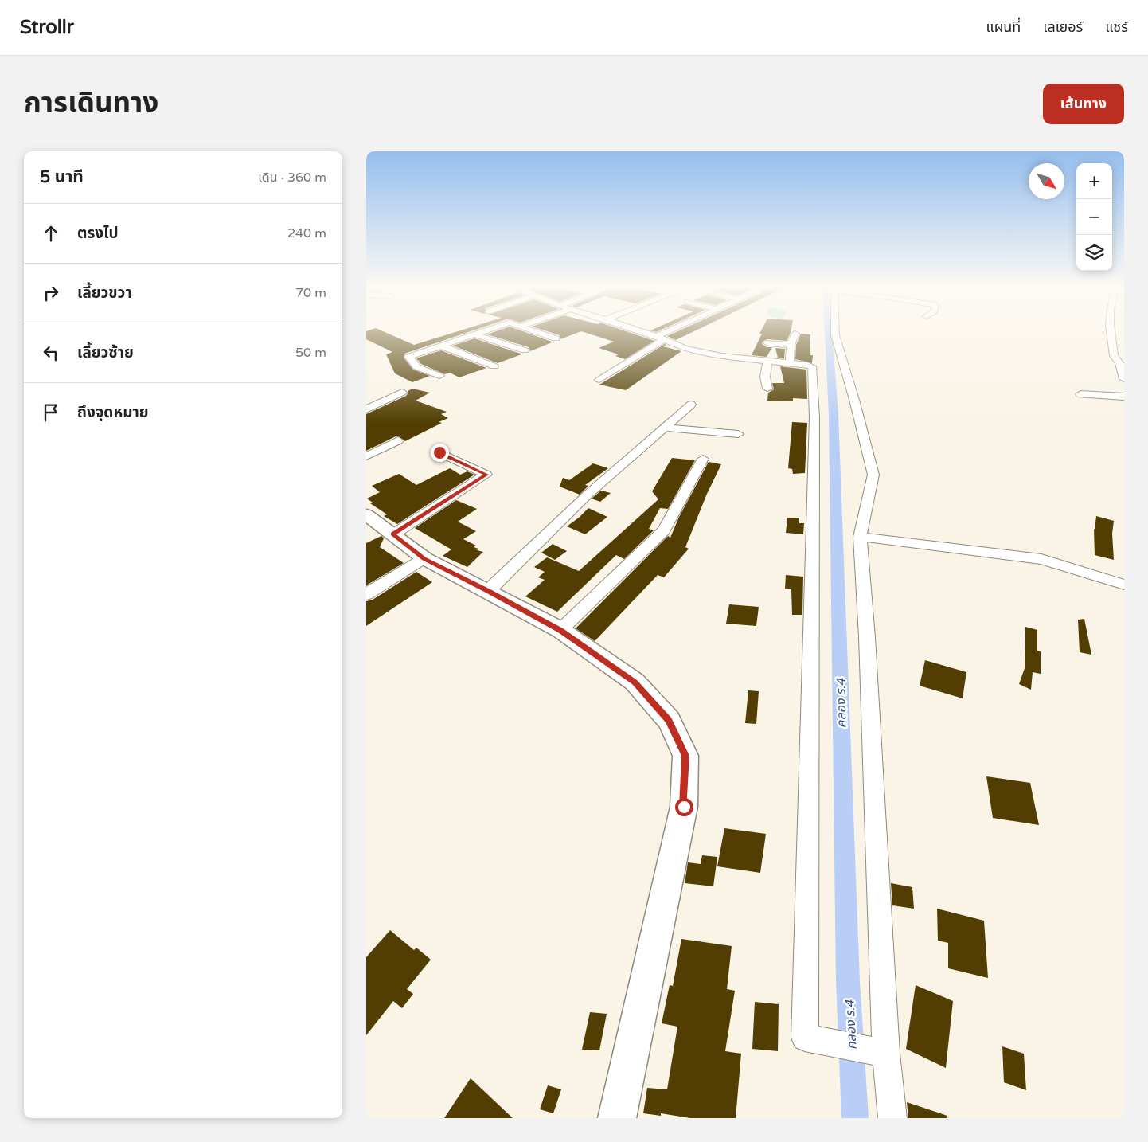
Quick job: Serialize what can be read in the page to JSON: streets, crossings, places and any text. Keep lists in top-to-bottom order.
{
  "water": ["คลอง ร.4"],
  "north": "bottom right",
  "page": {
    "header": "Strollr",
    "nav": ["แผนที่", "เลเยอร์", "แชร์"],
    "title": "การเดินทาง",
    "buttons": "เส้นทาง",
    "heading": ["5 นาที", "เดิน · 360 m"],
    "map_buttons": ["+", "−"],
    "list": [
      ["ตรงไป", "240 m"],
      ["เลี้ยวขวา", "70 m"],
      ["เลี้ยวซ้าย", "50 m"],
      "ถึงจุดหมาย"
    ]
  }
}
